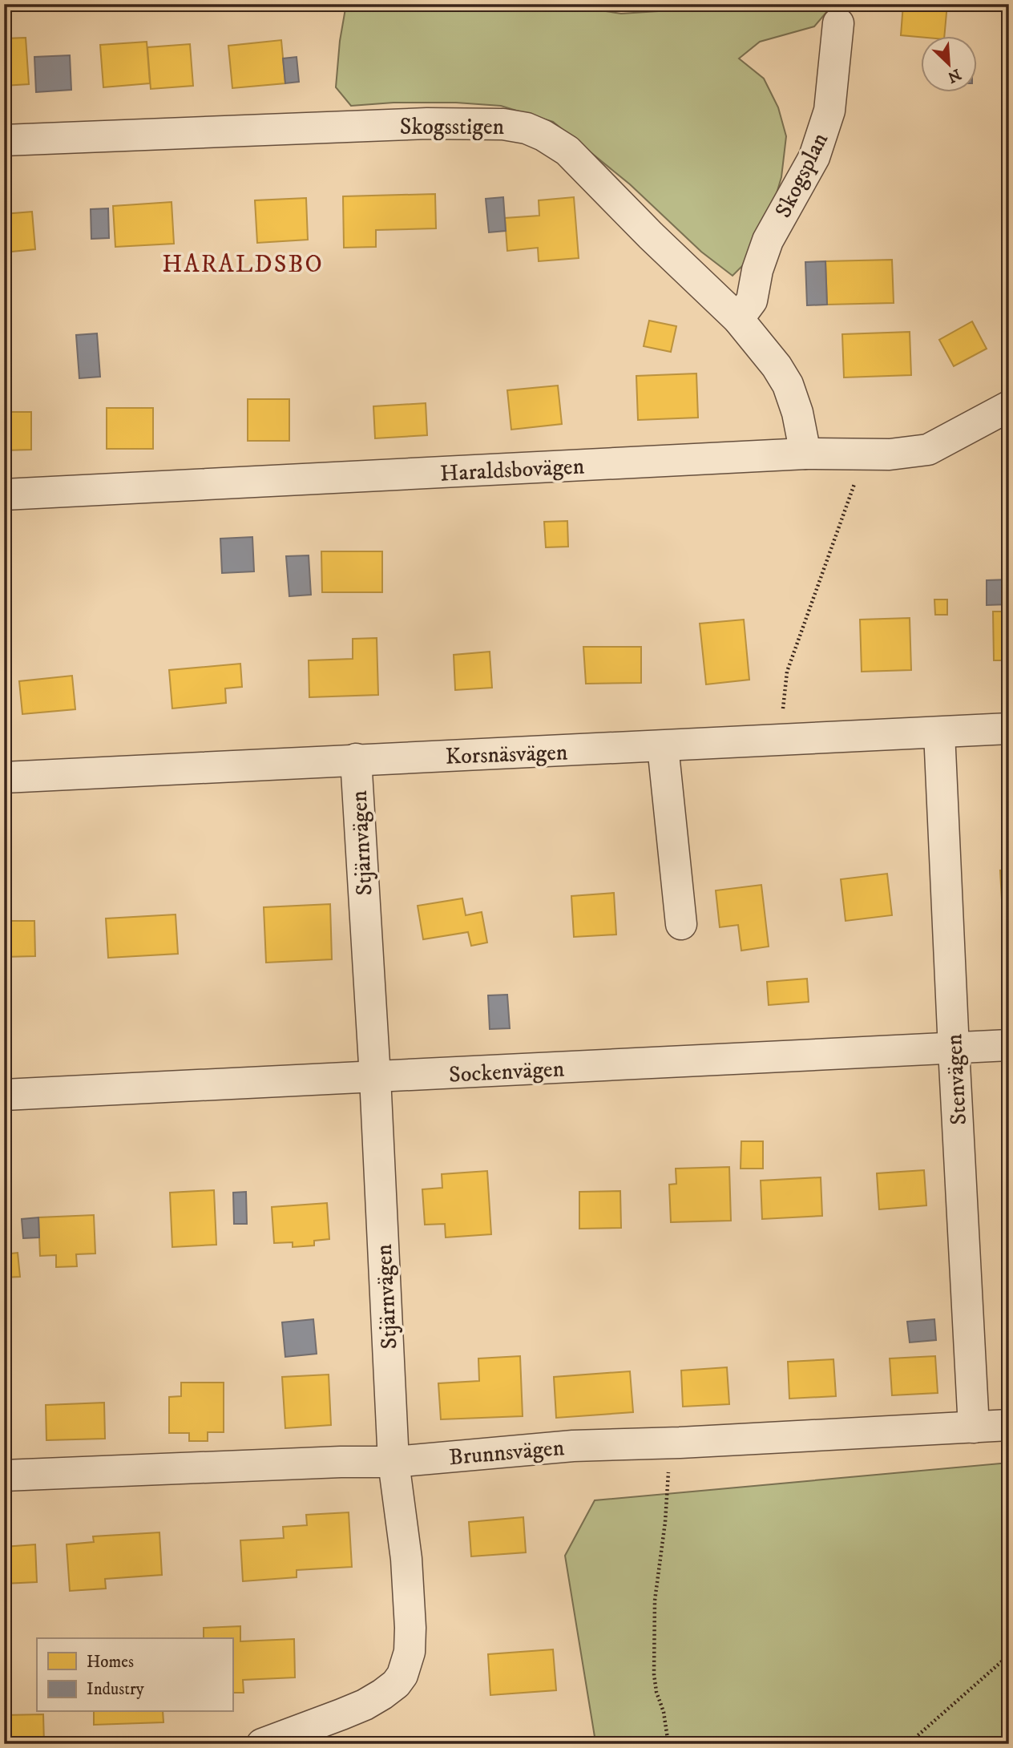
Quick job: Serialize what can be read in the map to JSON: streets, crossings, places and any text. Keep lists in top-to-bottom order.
{
  "streets": {
    "street": [
      "Skogsstigen",
      "Skogsplan",
      "Haraldsbovägen",
      "Korsnäsvägen",
      "Stjärnvägen",
      "Sockenvägen",
      "Stenvägen",
      "Brunnsvägen"
    ]
  },
  "crossings": [
    ["Skogsstigen", "Skogsplan"],
    ["Skogsstigen", "Haraldsbovägen"],
    ["Korsnäsvägen", "Stjärnvägen"],
    ["Korsnäsvägen", "Stenvägen"],
    ["Stjärnvägen", "Sockenvägen"],
    ["Stjärnvägen", "Brunnsvägen"],
    ["Sockenvägen", "Stenvägen"],
    ["Stenvägen", "Brunnsvägen"]
  ],
  "districts": ["HARALDSBO"],
  "legend": ["Homes", "Industry"],
  "north": "bottom right"
}
